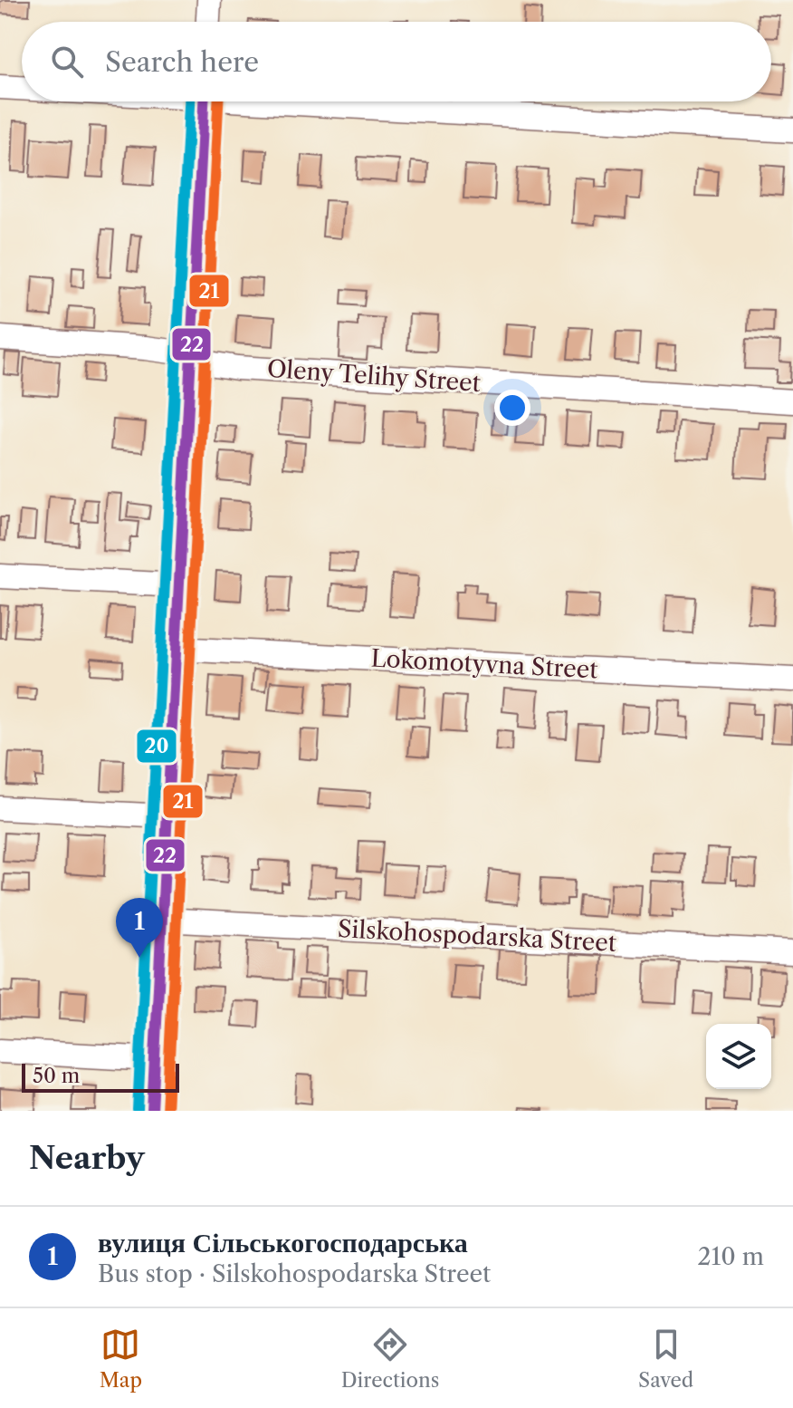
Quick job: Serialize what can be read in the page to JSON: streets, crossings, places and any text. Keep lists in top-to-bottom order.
{
  "streets": {
    "street": ["Oleny Telihy Street", "Lokomotyvna Street", "Silskohospodarska Street"]
  },
  "lines": ["transit line 22", "transit line 21", "transit line 20"],
  "scale_bar": "50 m",
  "page": {
    "search": "Search here",
    "pins": "1",
    "scale": "50 m",
    "heading": "Nearby",
    "list": [
      {
        "mark": "1",
        "name": "вулиця Сільськогосподарська",
        "note": "Bus stop · Silskohospodarska Street",
        "value": "210 m"
      }
    ],
    "nav": ["Map", "Directions", "Saved"]
  }
}
